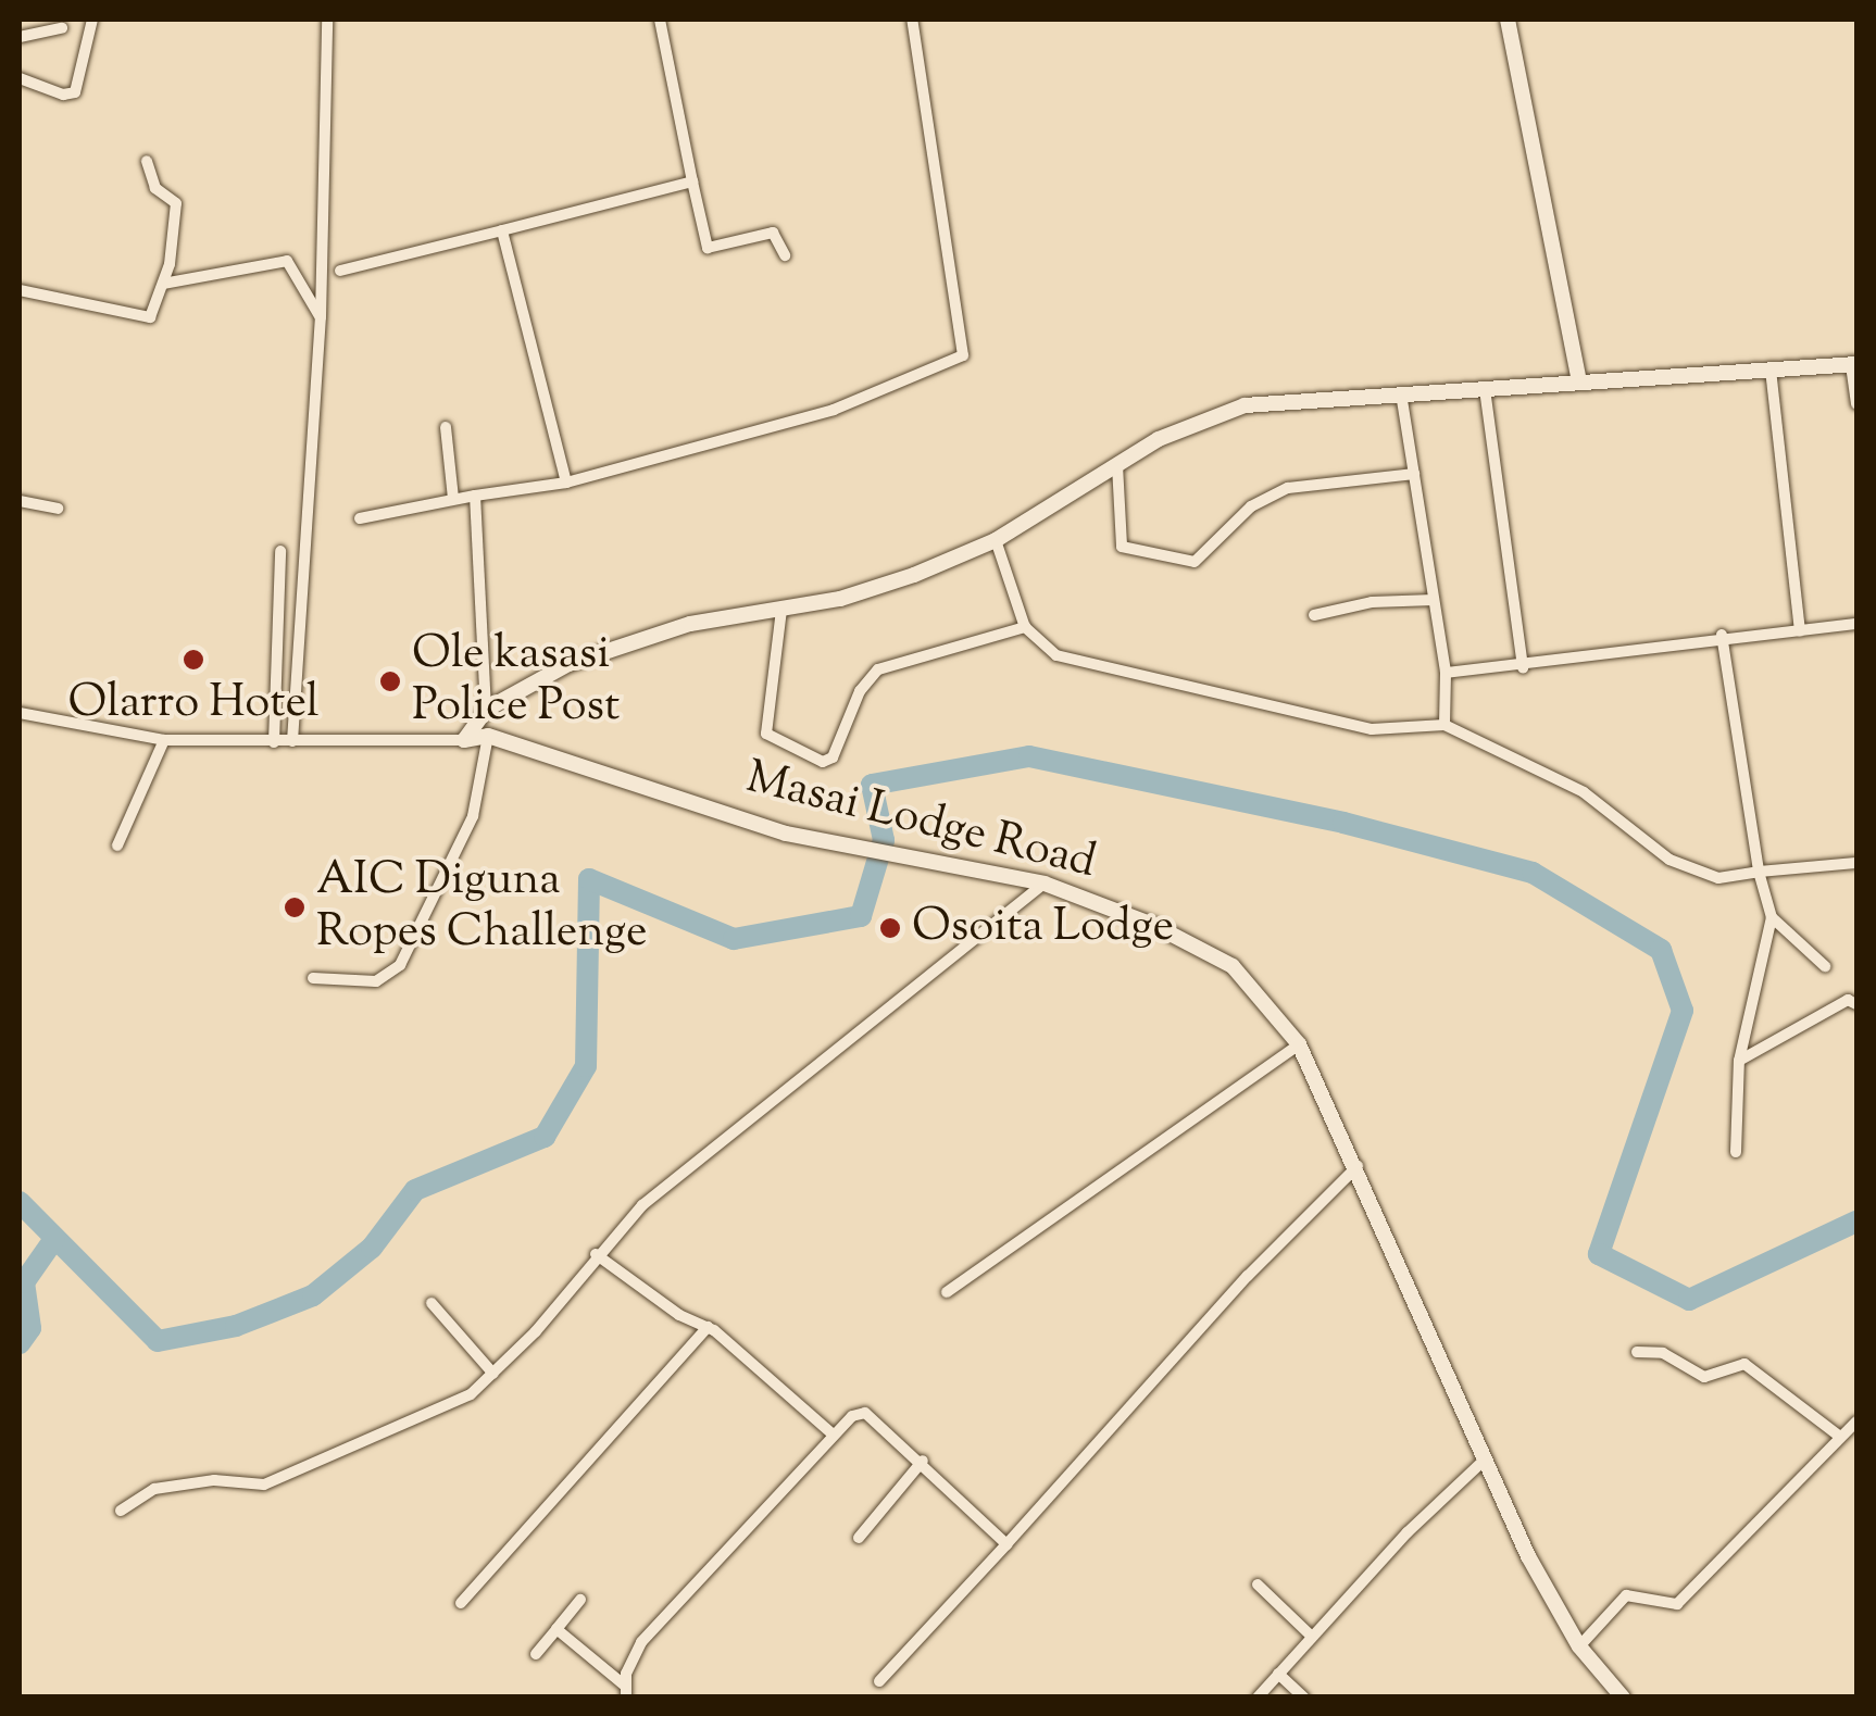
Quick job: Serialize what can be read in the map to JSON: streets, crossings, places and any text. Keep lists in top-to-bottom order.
{
  "streets": {
    "street": ["Masai Lodge Road"]
  },
  "places": [
    "Olarro Hotel",
    "Ole kasasi Police Post",
    "AIC Diguna Ropes Challenge",
    "Osoita Lodge"
  ]
}
